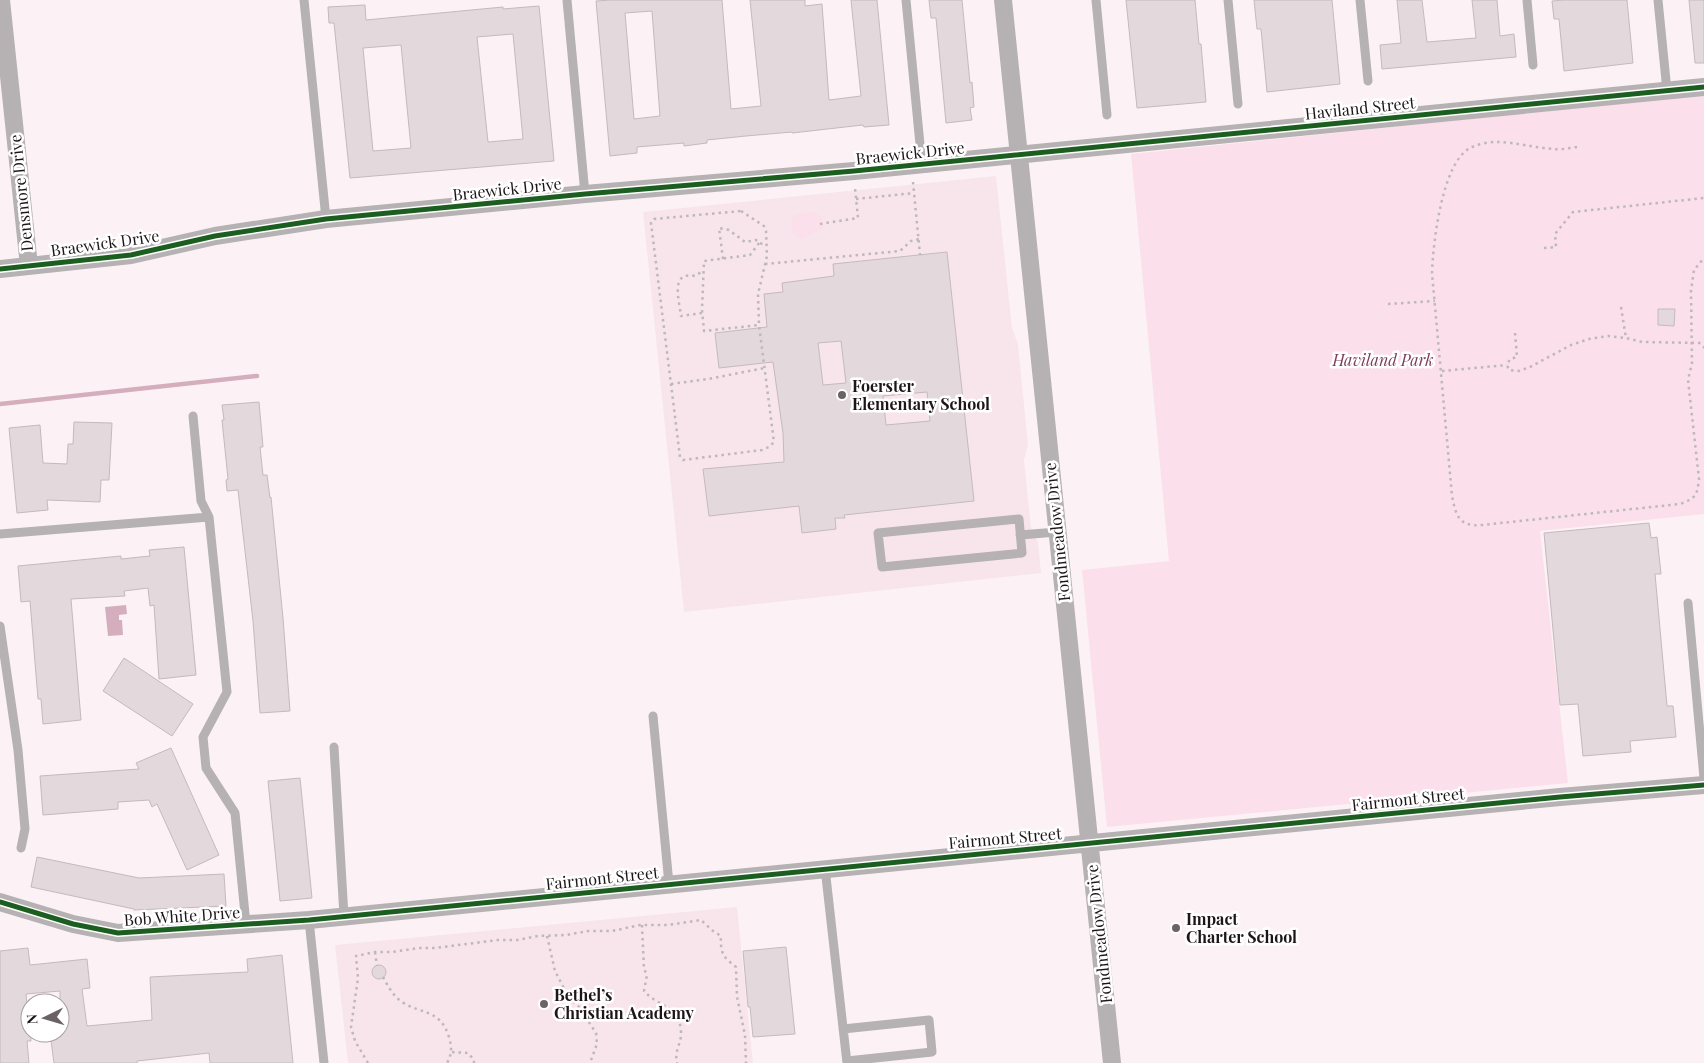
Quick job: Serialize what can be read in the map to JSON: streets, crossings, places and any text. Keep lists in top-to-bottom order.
{
  "streets": {
    "street": [
      "Haviland Street",
      "Braewick Drive",
      "Densmore Drive",
      "Fondmeadow Drive",
      "Fairmont Street",
      "Bob White Drive"
    ]
  },
  "crossings": [
    ["Haviland Street", "Braewick Drive"],
    ["Haviland Street", "Fondmeadow Drive"],
    ["Braewick Drive", "Densmore Drive"],
    ["Braewick Drive", "Fondmeadow Drive"],
    ["Fondmeadow Drive", "Fairmont Street"],
    ["Fairmont Street", "Bob White Drive"]
  ],
  "parks": ["Haviland Park"],
  "places": ["Foerster Elementary School", "Impact Charter School", "Bethel’s Christian Academy"],
  "north": "left"
}
